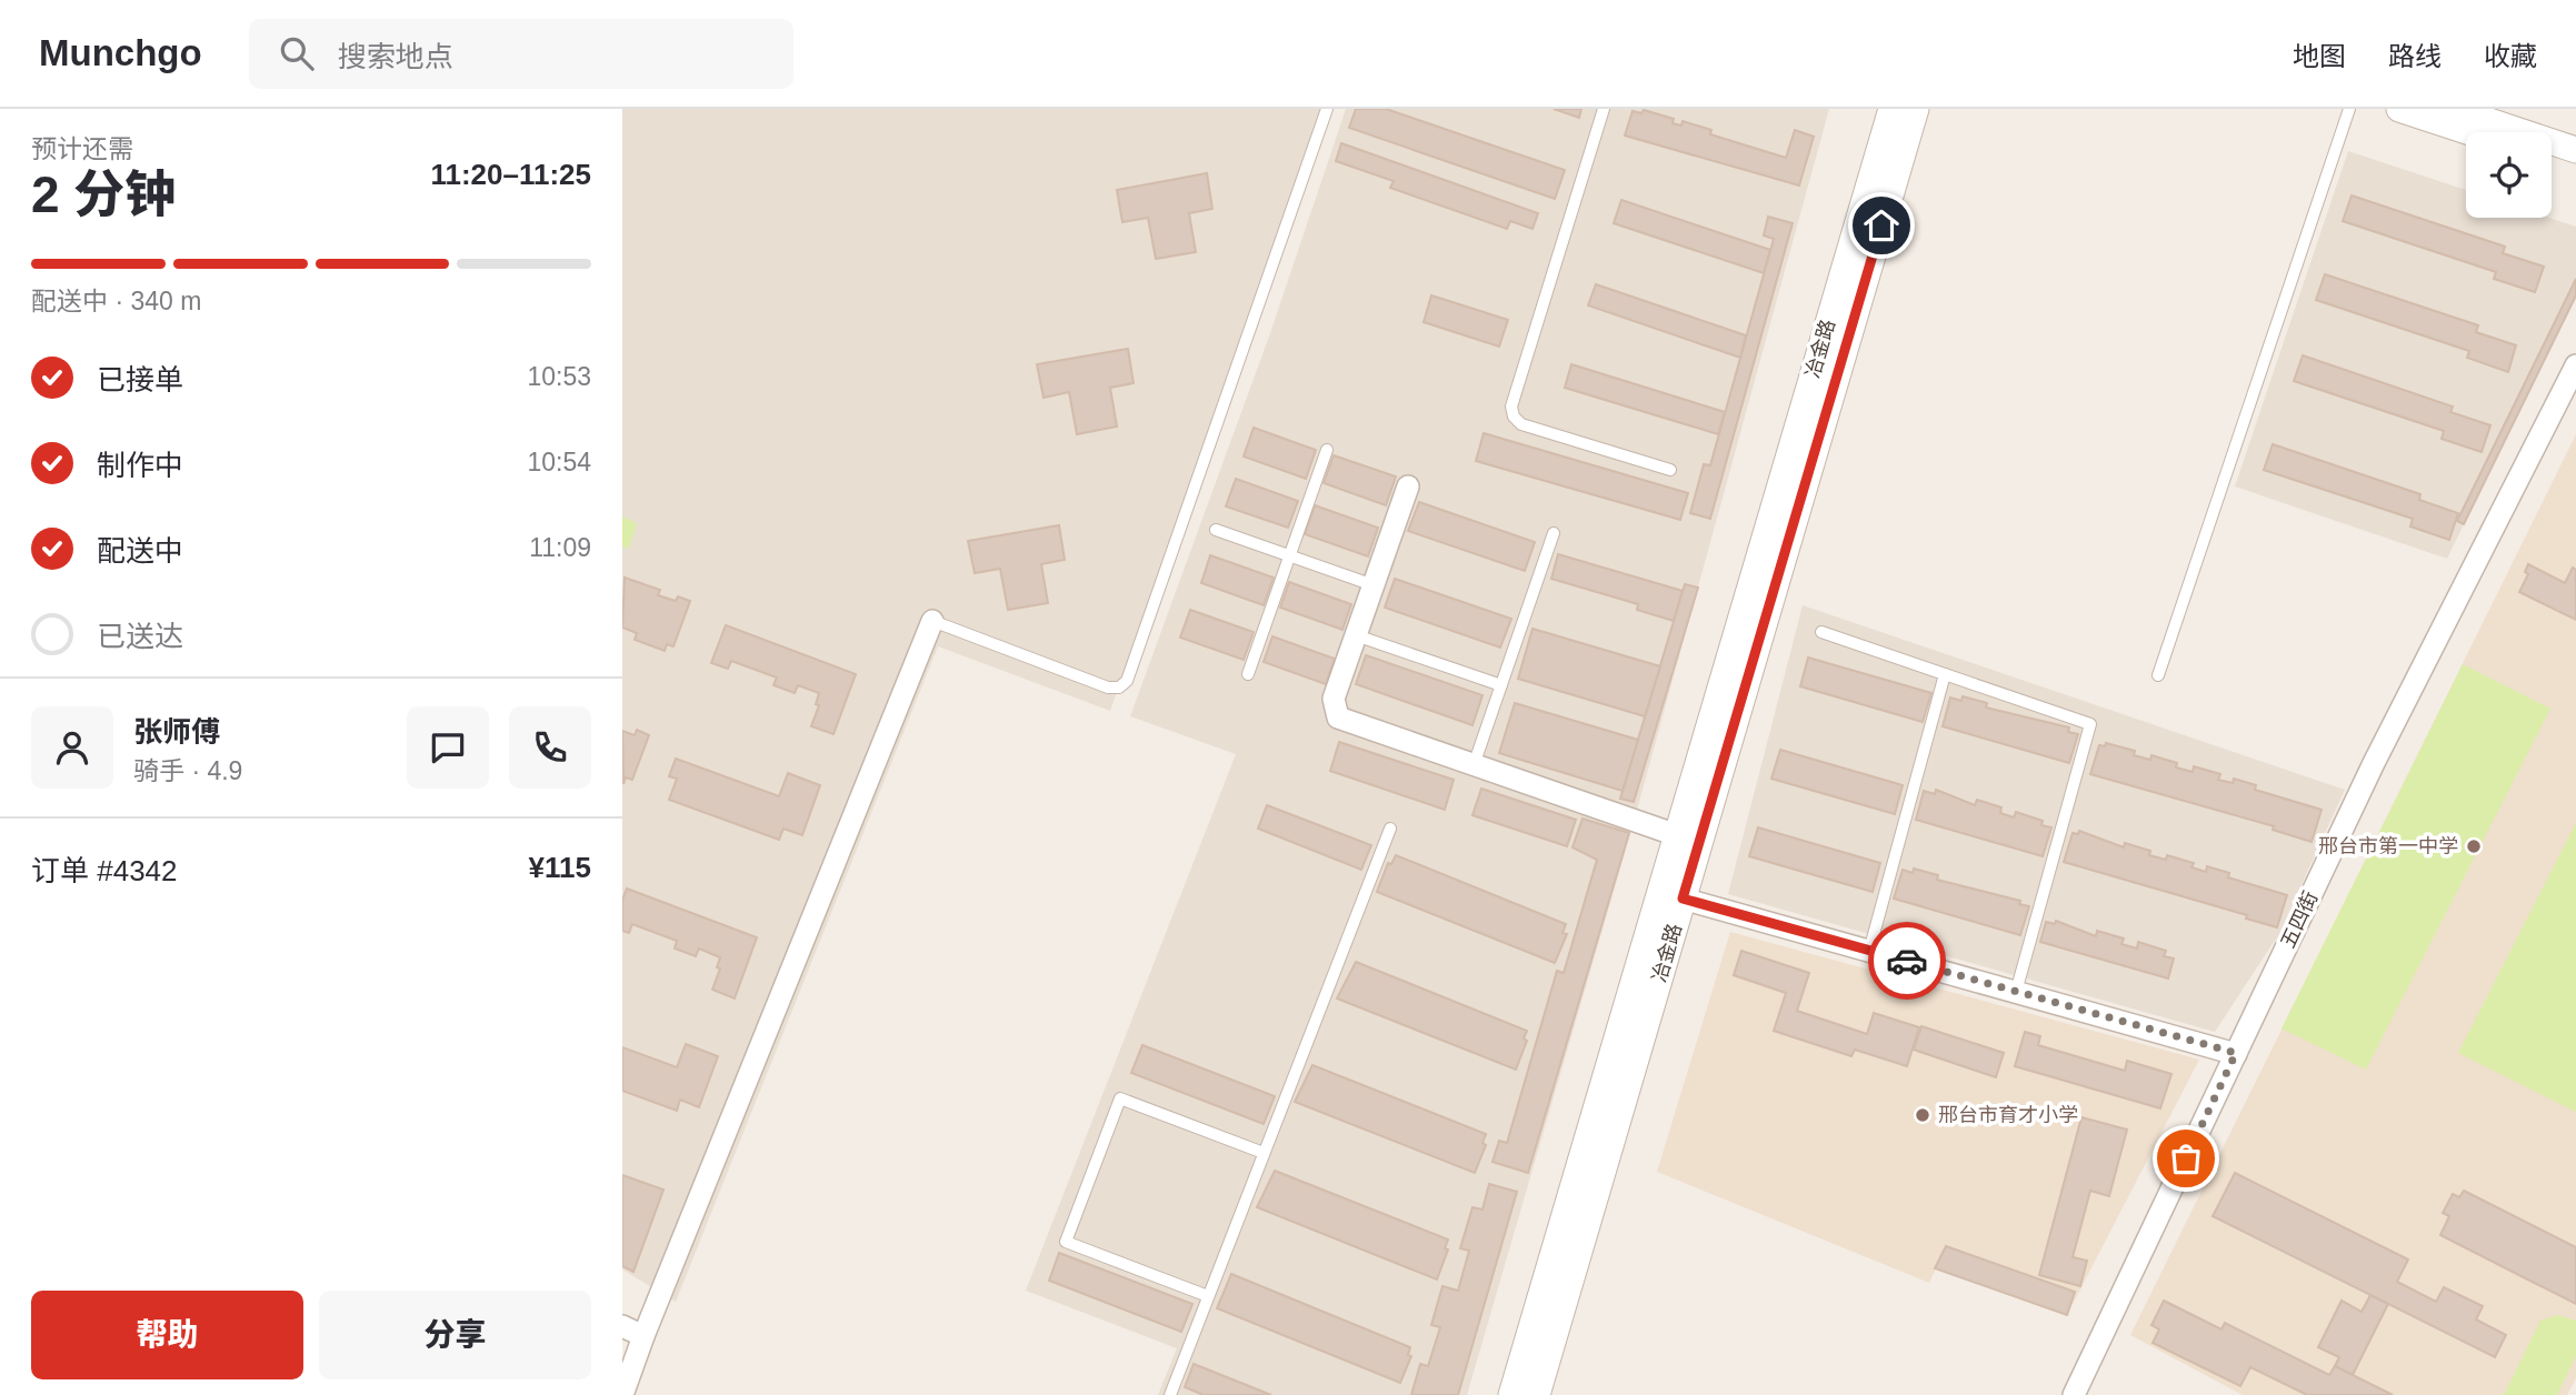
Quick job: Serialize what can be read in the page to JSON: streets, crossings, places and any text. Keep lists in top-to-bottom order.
{
  "streets": {
    "street": ["冶金路", "五四街"]
  },
  "places": ["邢台市第一中学", "邢台市育才小学"],
  "page": {
    "header": "Munchgo",
    "search": "搜索地点",
    "nav": ["地图", "路线", "收藏"],
    "heading": ["2 分钟", "预计还需", "11:20–11:25"],
    "panel": [
      "张师傅",
      "骑手 · 4.9",
      "订单 #4342",
      "¥115"
    ],
    "bar": "配送中 · 340 m",
    "list": [
      ["已接单", "10:53"],
      ["制作中", "10:54"],
      ["配送中", "11:09"],
      "已送达"
    ],
    "buttons": ["帮助", "分享"]
  }
}
